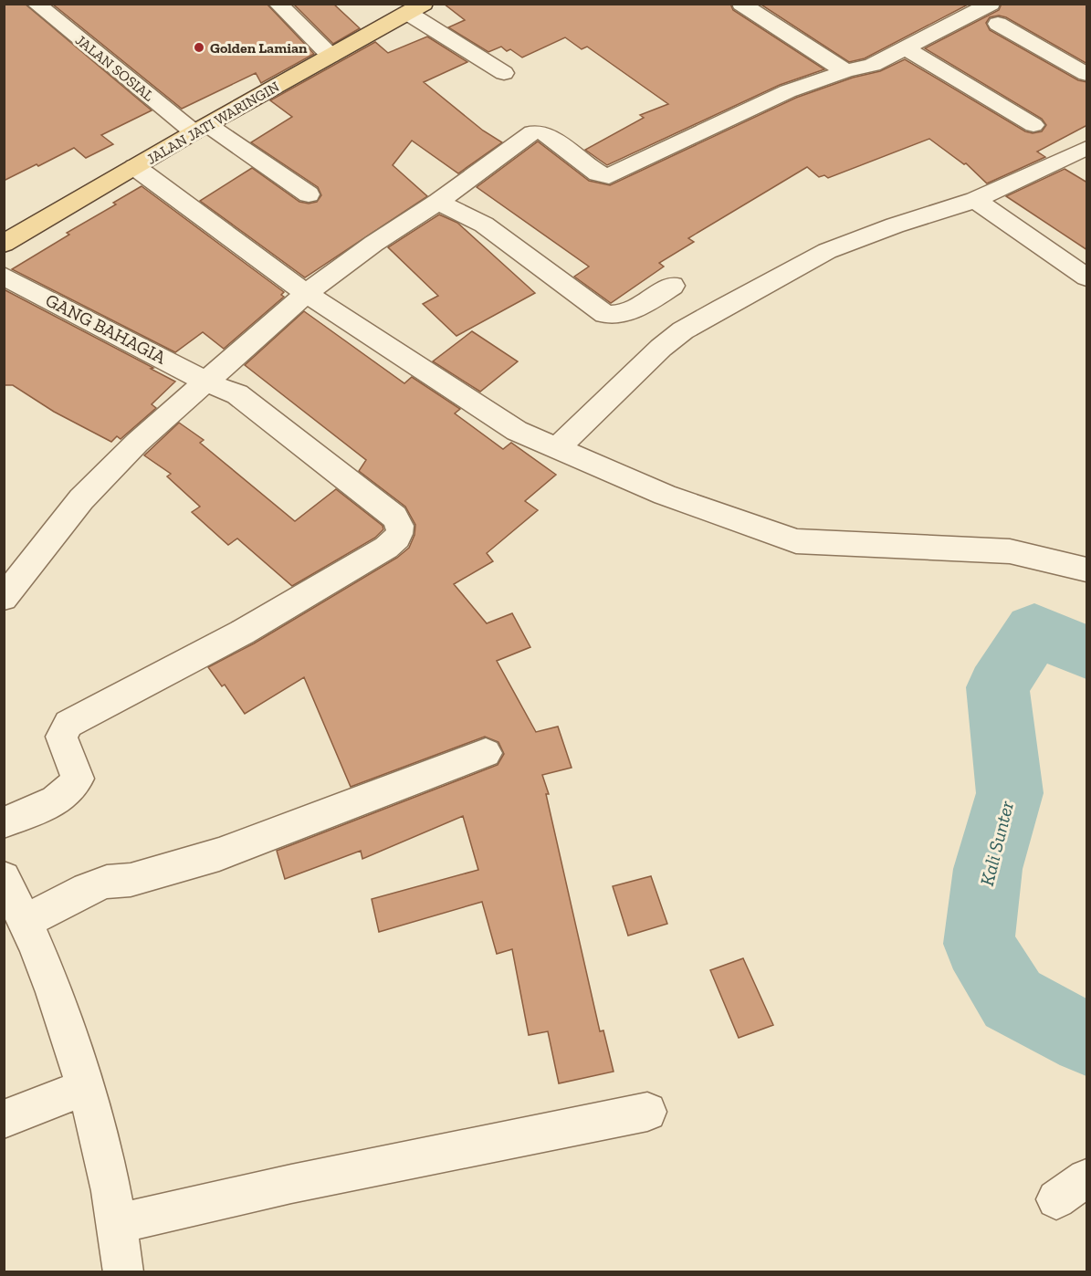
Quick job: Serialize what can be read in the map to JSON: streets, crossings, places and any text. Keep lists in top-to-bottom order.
{
  "streets": {
    "main road": ["JALAN JATI WARINGIN"],
    "street": ["JALAN SOSIAL", "GANG BAHAGIA"]
  },
  "crossings": [
    ["JALAN SOSIAL", "JALAN JATI WARINGIN"]
  ],
  "water": ["Kali Sunter"],
  "places": ["Golden Lamian"]
}
